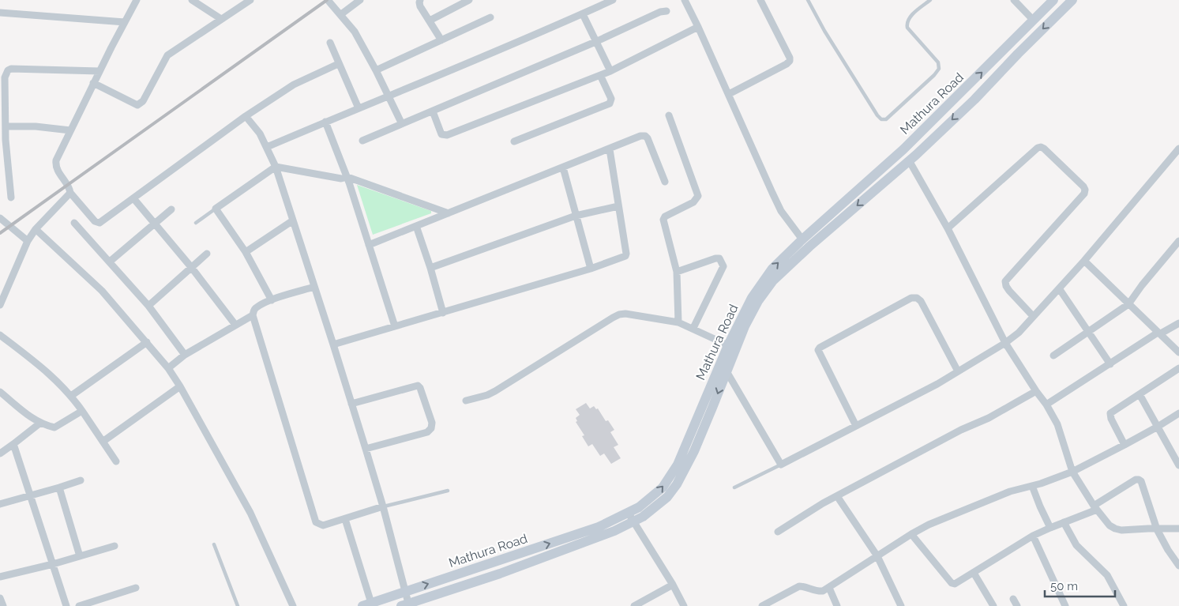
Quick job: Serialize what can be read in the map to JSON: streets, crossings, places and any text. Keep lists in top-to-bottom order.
{
  "streets": {
    "main road": ["Mathura Road"]
  },
  "scale_bar": "50 m"
}
